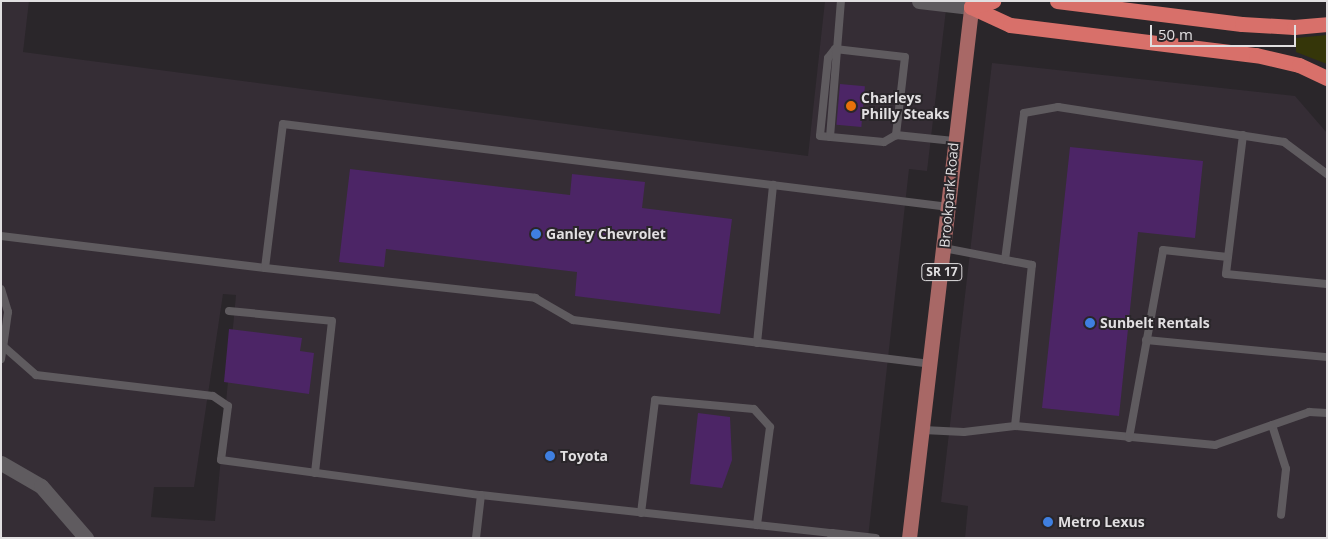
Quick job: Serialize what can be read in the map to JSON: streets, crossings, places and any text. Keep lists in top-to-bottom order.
{
  "streets": {
    "main road": ["Brookpark Road", "SR 17"]
  },
  "places": [
    "Charleys Philly Steaks",
    "Ganley Chevrolet",
    "Sunbelt Rentals",
    "Toyota",
    "Metro Lexus"
  ],
  "scale_bar": "50 m"
}
